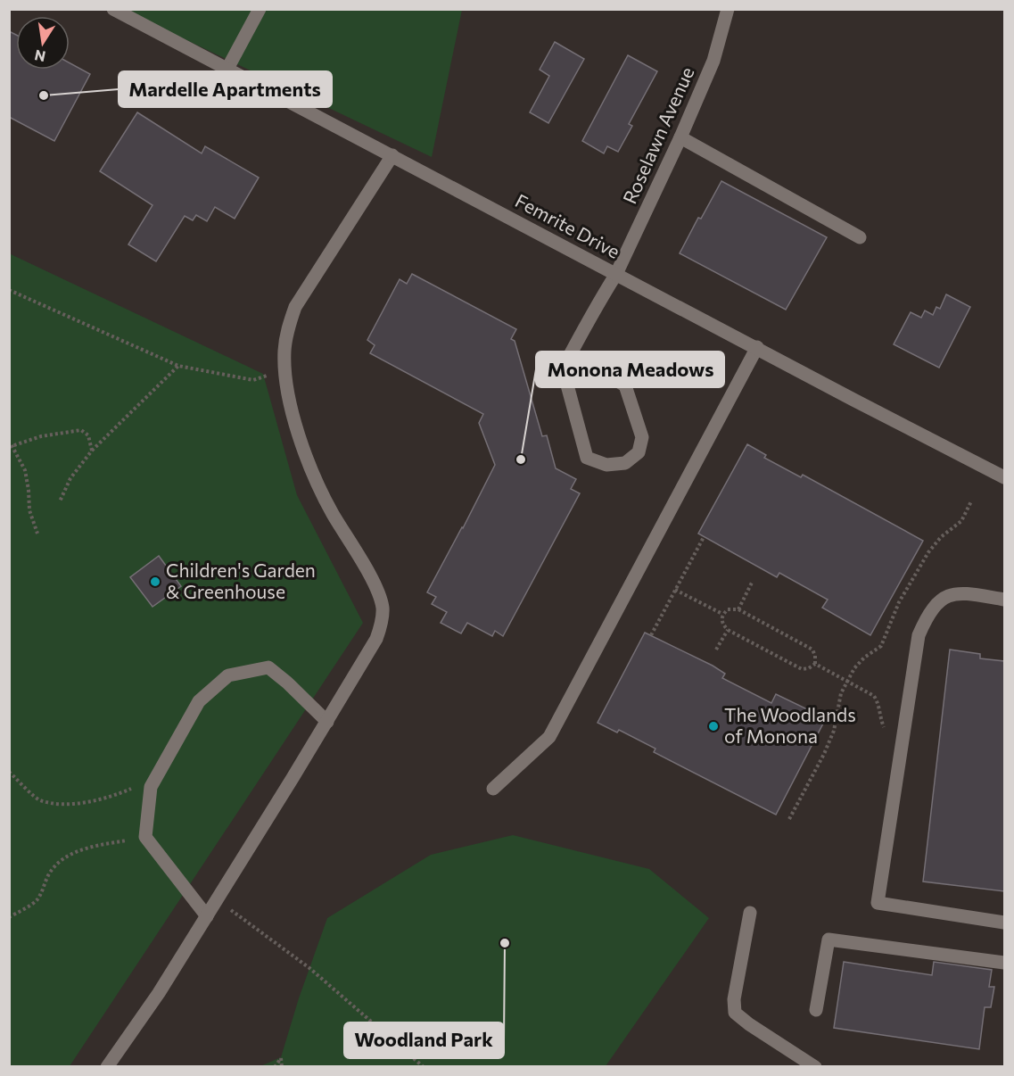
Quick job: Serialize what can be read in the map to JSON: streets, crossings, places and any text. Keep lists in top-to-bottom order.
{
  "streets": {
    "street": ["Roselawn Avenue", "Femrite Drive"]
  },
  "crossings": [
    ["Roselawn Avenue", "Femrite Drive"]
  ],
  "places": [
    "Mardelle Apartments",
    "Monona Meadows",
    "Children's Garden & Greenhouse",
    "The Woodlands of Monona",
    "Woodland Park"
  ],
  "north": "bottom"
}
